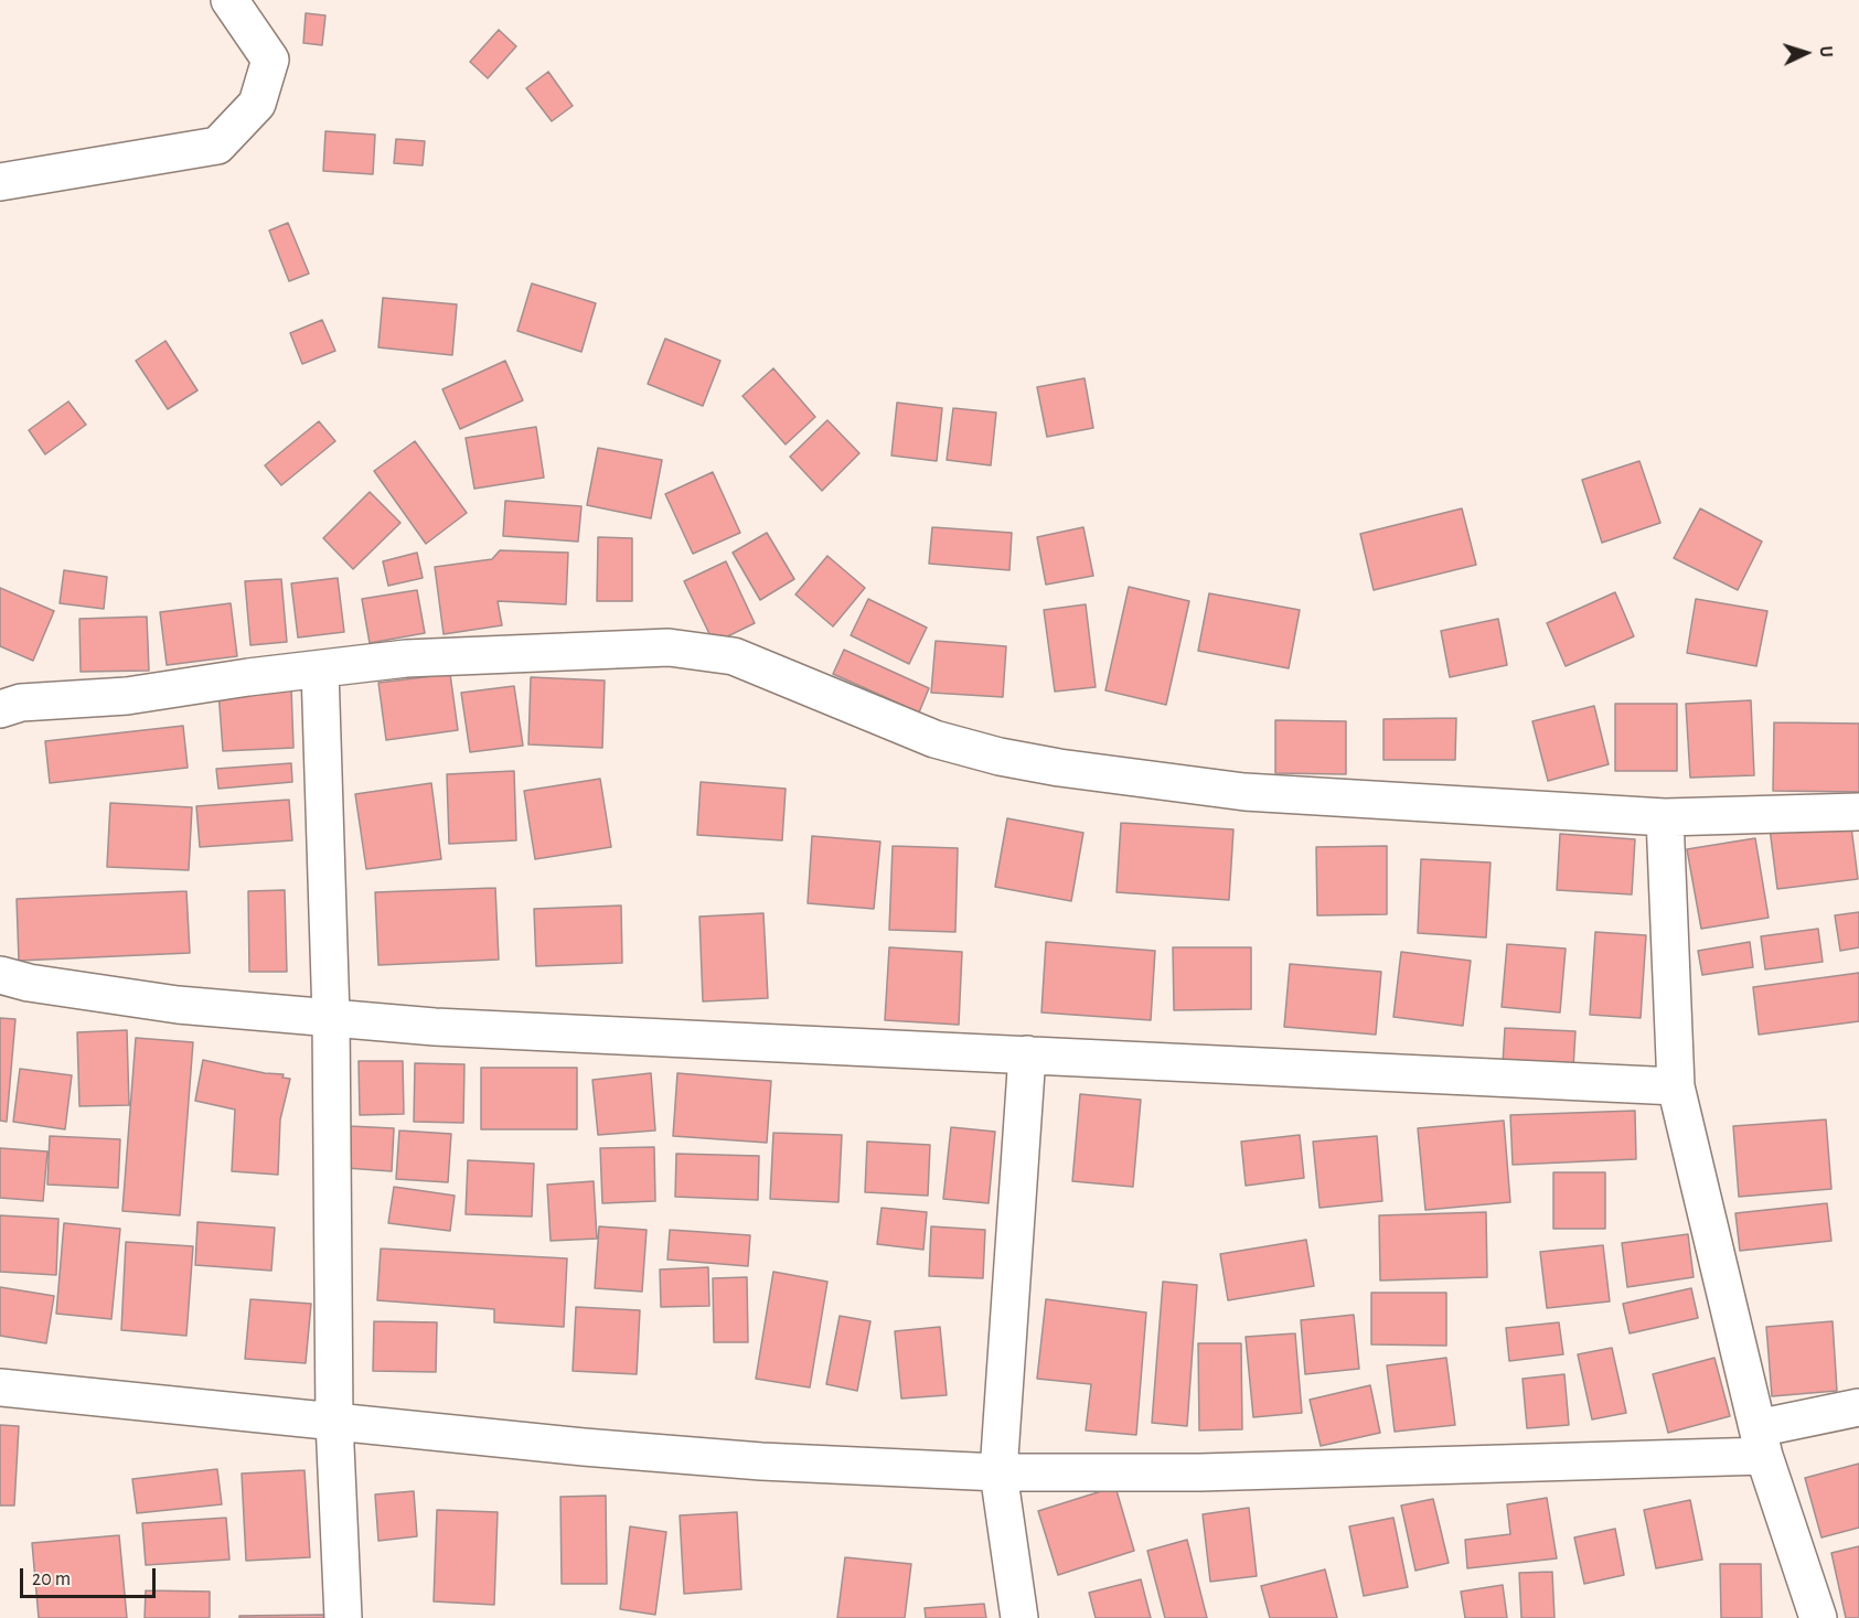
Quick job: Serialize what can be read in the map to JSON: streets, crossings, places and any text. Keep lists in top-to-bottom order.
{
  "scale_bar": "20 m",
  "north": "right"
}
